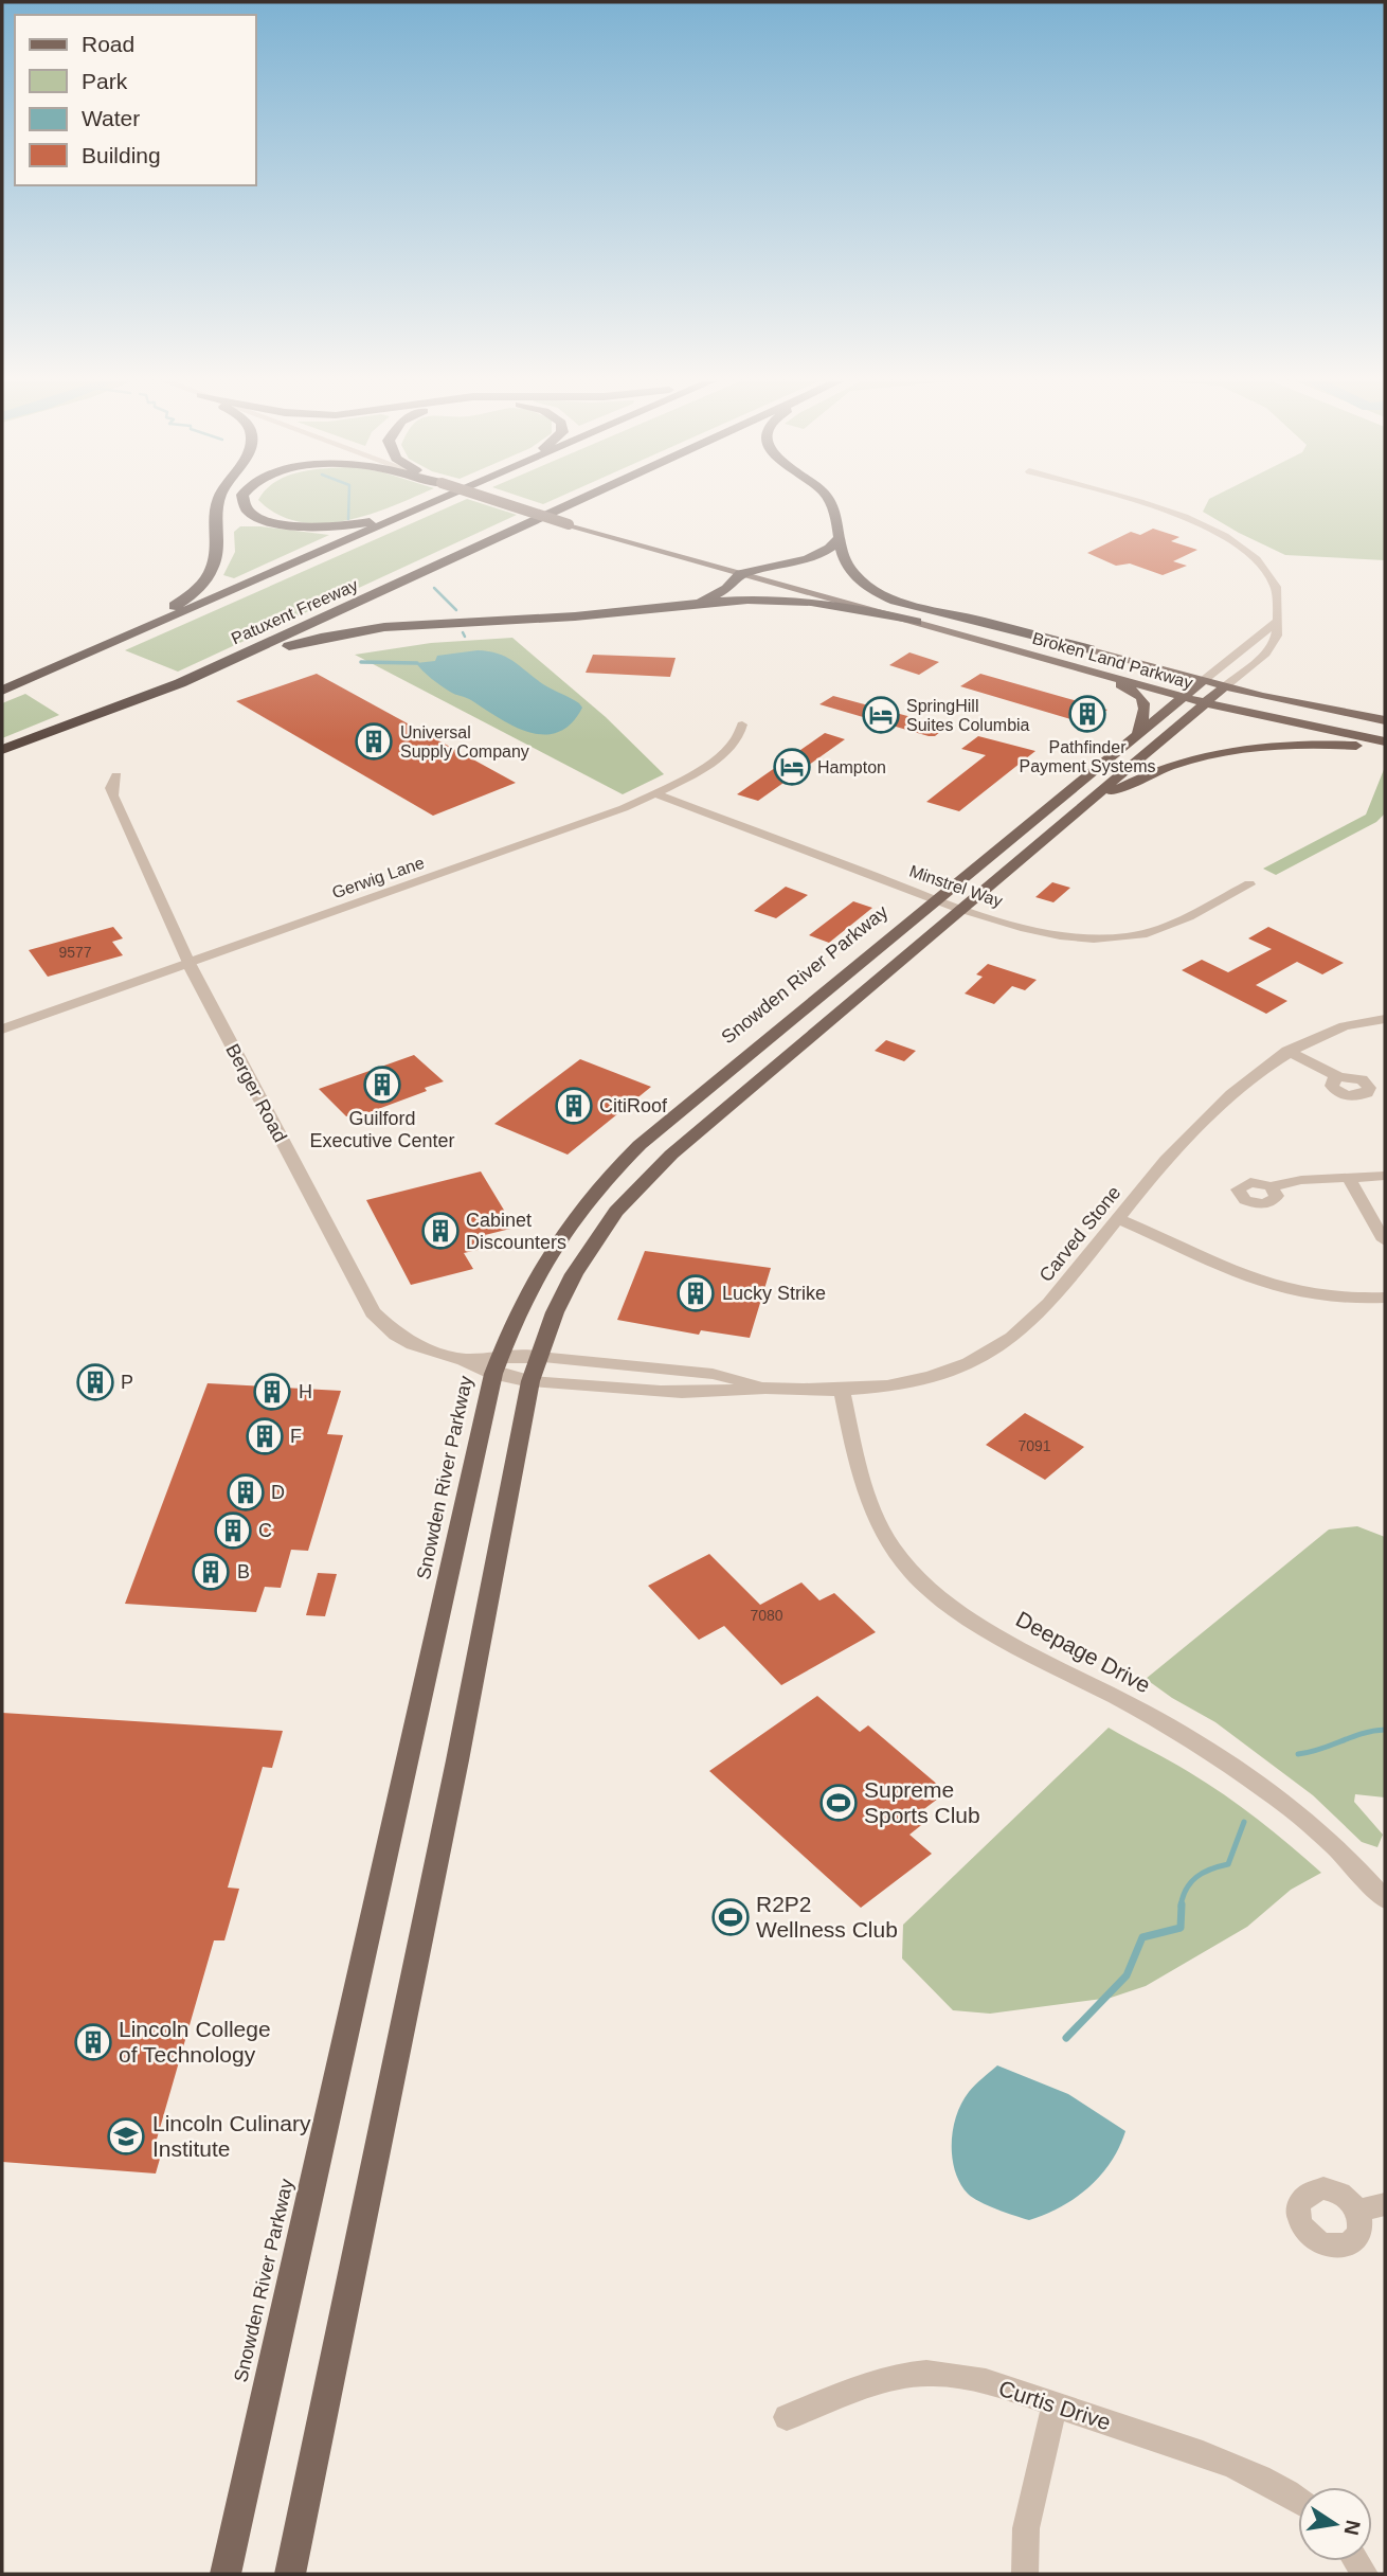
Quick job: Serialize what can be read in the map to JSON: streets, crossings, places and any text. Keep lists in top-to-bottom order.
{
  "streets": {
    "highway": ["Patuxent Freeway"],
    "main road": ["Broken Land Parkway", "Snowden River Parkway"],
    "street": [
      "Gerwig Lane",
      "Minstrel Way",
      "Berger Road",
      "Carved Stone",
      "Deepage Drive",
      "Curtis Drive"
    ]
  },
  "crossings": [
    ["Broken Land Parkway", "Snowden River Parkway"],
    ["Gerwig Lane", "Minstrel Way"],
    ["Gerwig Lane", "Berger Road"],
    ["Minstrel Way", "Snowden River Parkway"],
    ["Snowden River Parkway", "Berger Road"],
    ["Berger Road", "Carved Stone"],
    ["Carved Stone", "Deepage Drive"]
  ],
  "places": {
    "building": [
      "Pathfinder Payment Systems",
      "Universal Supply Company",
      "Guilford Executive Center",
      "CitiRoof",
      "Cabinet Discounters",
      "Lucky Strike",
      "P",
      "H",
      "F",
      "D",
      "C",
      "B",
      "Lincoln College of Technology"
    ],
    "hotel": ["SpringHill Suites Columbia", "Hampton"],
    "sports": ["Supreme Sports Club", "R2P2 Wellness Club"],
    "school or university": ["Lincoln Culinary Institute"]
  },
  "house_numbers": ["9577", "7091", "7080"],
  "legend": [
    "Road",
    "Park",
    "Water",
    "Building"
  ],
  "north": "right"
}
